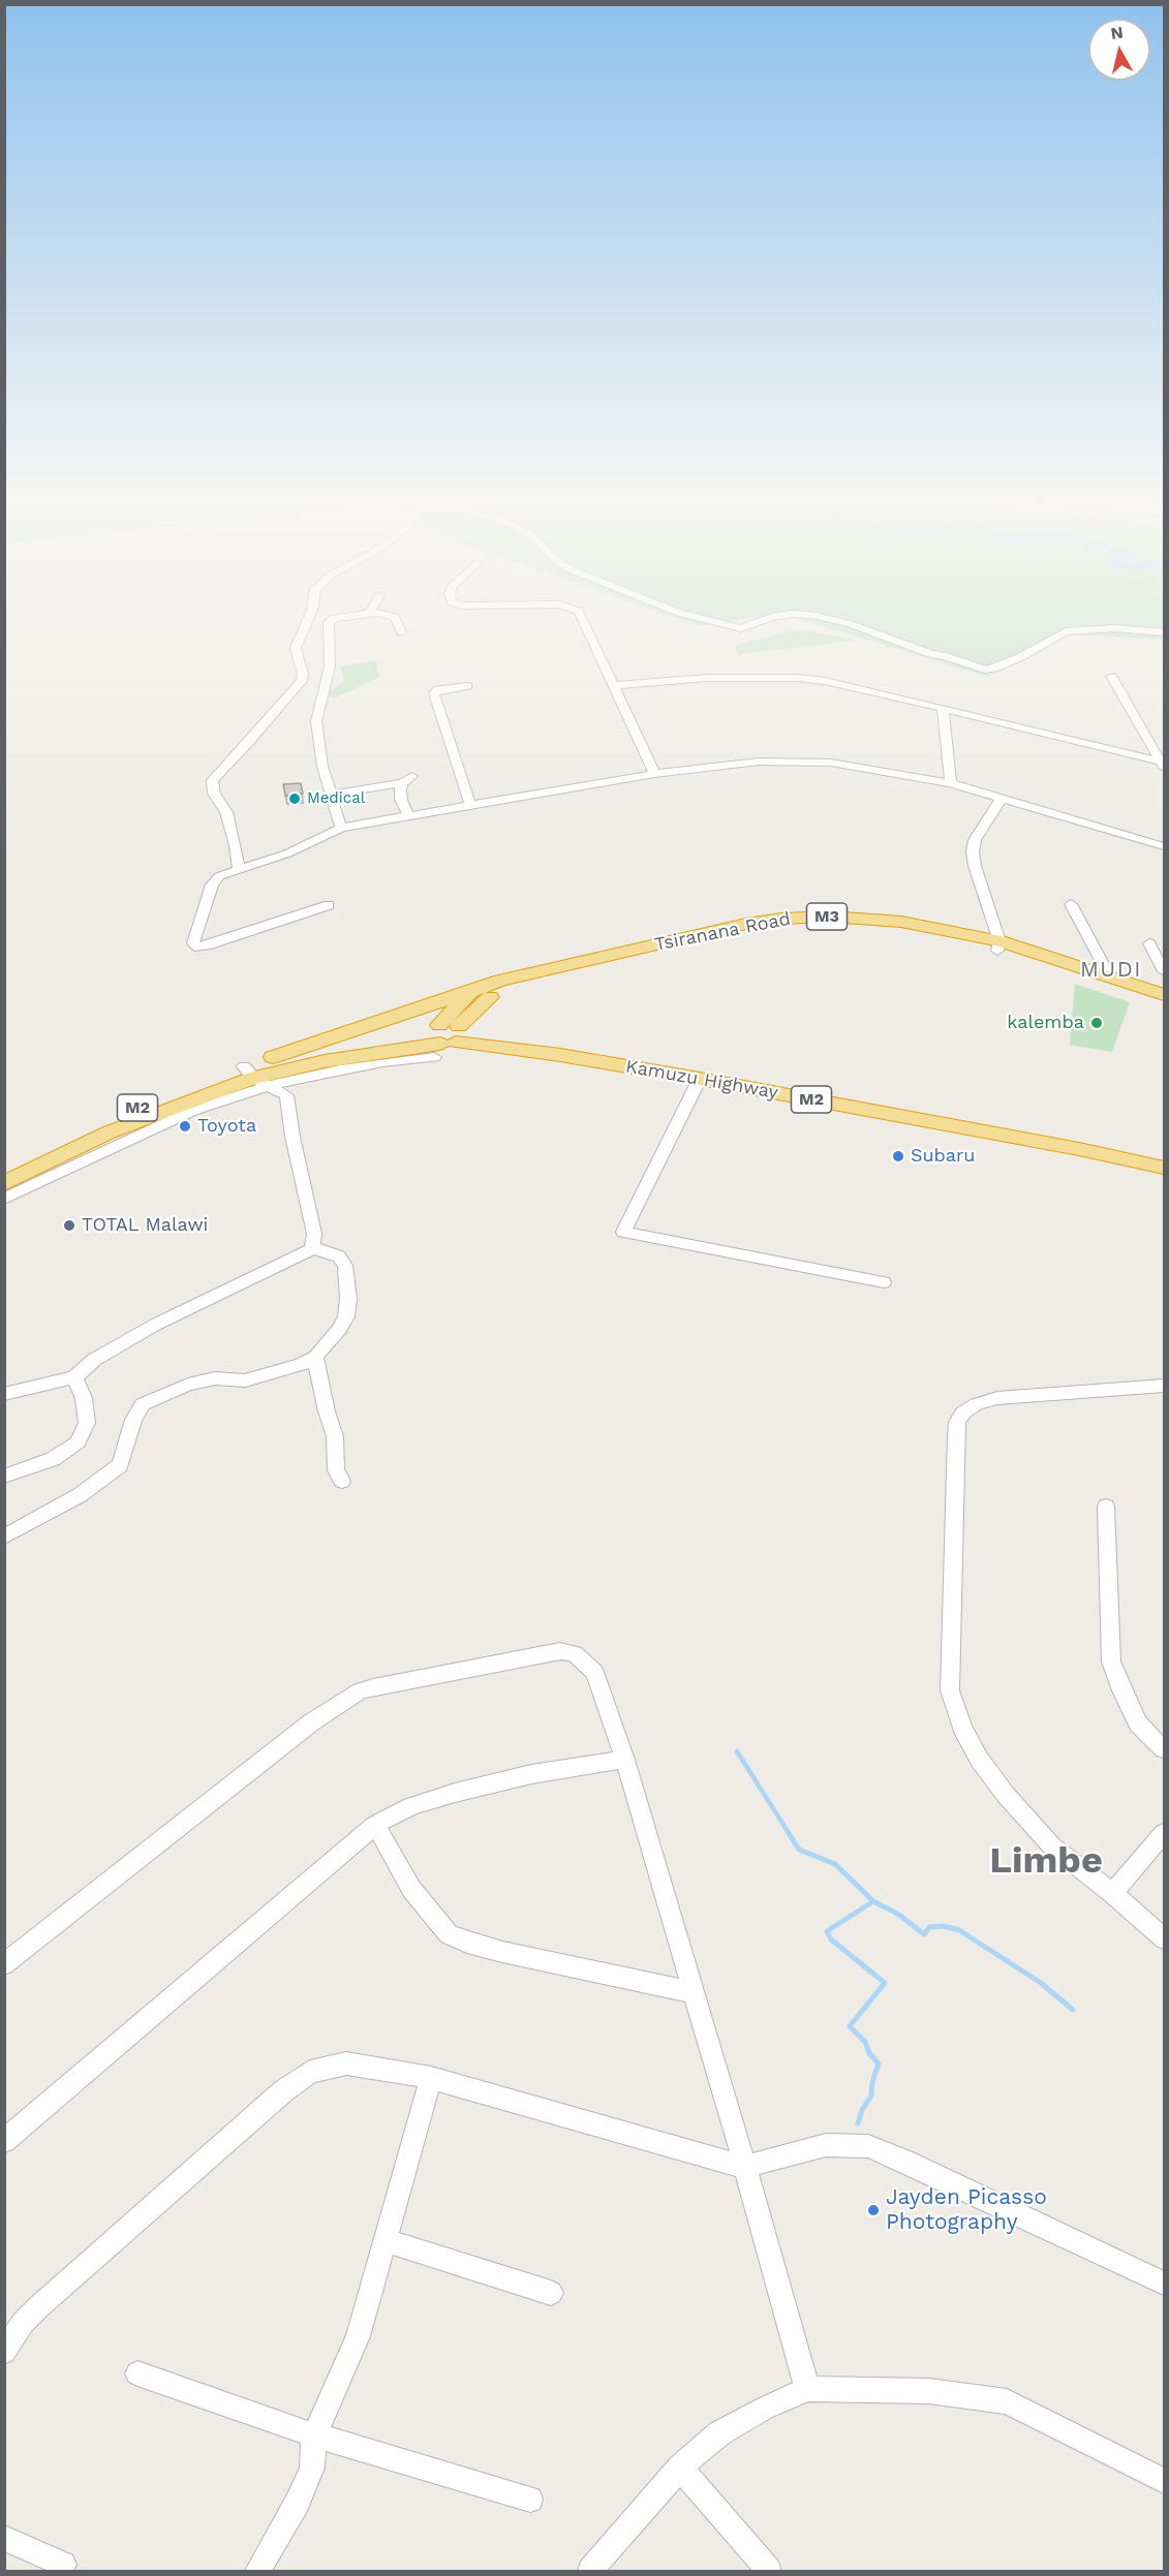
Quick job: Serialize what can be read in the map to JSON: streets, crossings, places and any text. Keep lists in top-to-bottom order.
{
  "streets": {
    "highway": [
      "M3",
      "Tsiranana Road",
      "Kamuzu Highway",
      "M2"
    ]
  },
  "crossings": [
    ["Tsiranana Road", "Kamuzu Highway"]
  ],
  "districts": ["MUDI", "Limbe"],
  "places": [
    "Medical",
    "kalemba",
    "Toyota",
    "Subaru",
    "TOTAL Malawi",
    "Jayden Picasso Photography"
  ],
  "north": "top"
}
